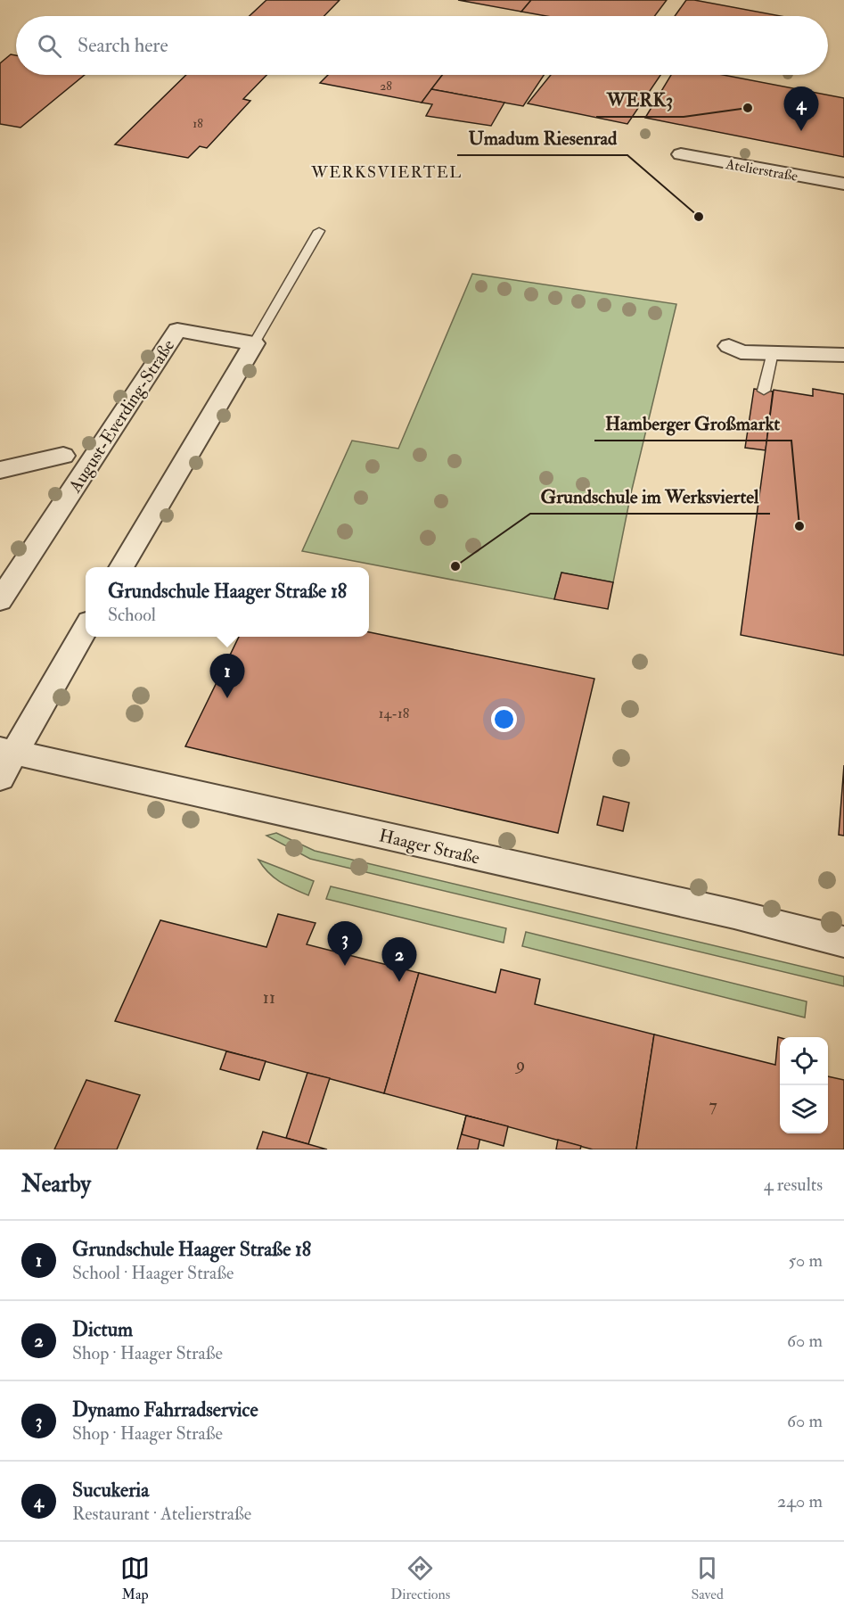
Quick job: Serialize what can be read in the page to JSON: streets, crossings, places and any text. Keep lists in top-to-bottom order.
{
  "streets": {
    "street": ["Atelierstraße", "August-Everding-Straße", "Haager Straße"]
  },
  "districts": ["WERKSVIERTEL"],
  "places": [
    "WERK3",
    "Umadum Riesenrad",
    "Hamberger Großmarkt",
    "Grundschule im Werksviertel"
  ],
  "house_numbers": [
    "28",
    "18",
    "14-18",
    "11",
    "9",
    "7"
  ],
  "page": {
    "search": "Search here",
    "pins": [
      "4",
      "1",
      "3",
      "2"
    ],
    "popup": ["Grundschule Haager Straße 18", "School"],
    "heading": ["Nearby", "4 results"],
    "list": [
      {
        "mark": "1",
        "name": "Grundschule Haager Straße 18",
        "note": "School · Haager Straße",
        "value": "50 m"
      },
      {
        "mark": "2",
        "name": "Dictum",
        "note": "Shop · Haager Straße",
        "value": "60 m"
      },
      {
        "mark": "3",
        "name": "Dynamo Fahrradservice",
        "note": "Shop · Haager Straße",
        "value": "60 m"
      },
      {
        "mark": "4",
        "name": "Sucukeria",
        "note": "Restaurant · Atelierstraße",
        "value": "240 m"
      }
    ],
    "nav": ["Map", "Directions", "Saved"]
  }
}
